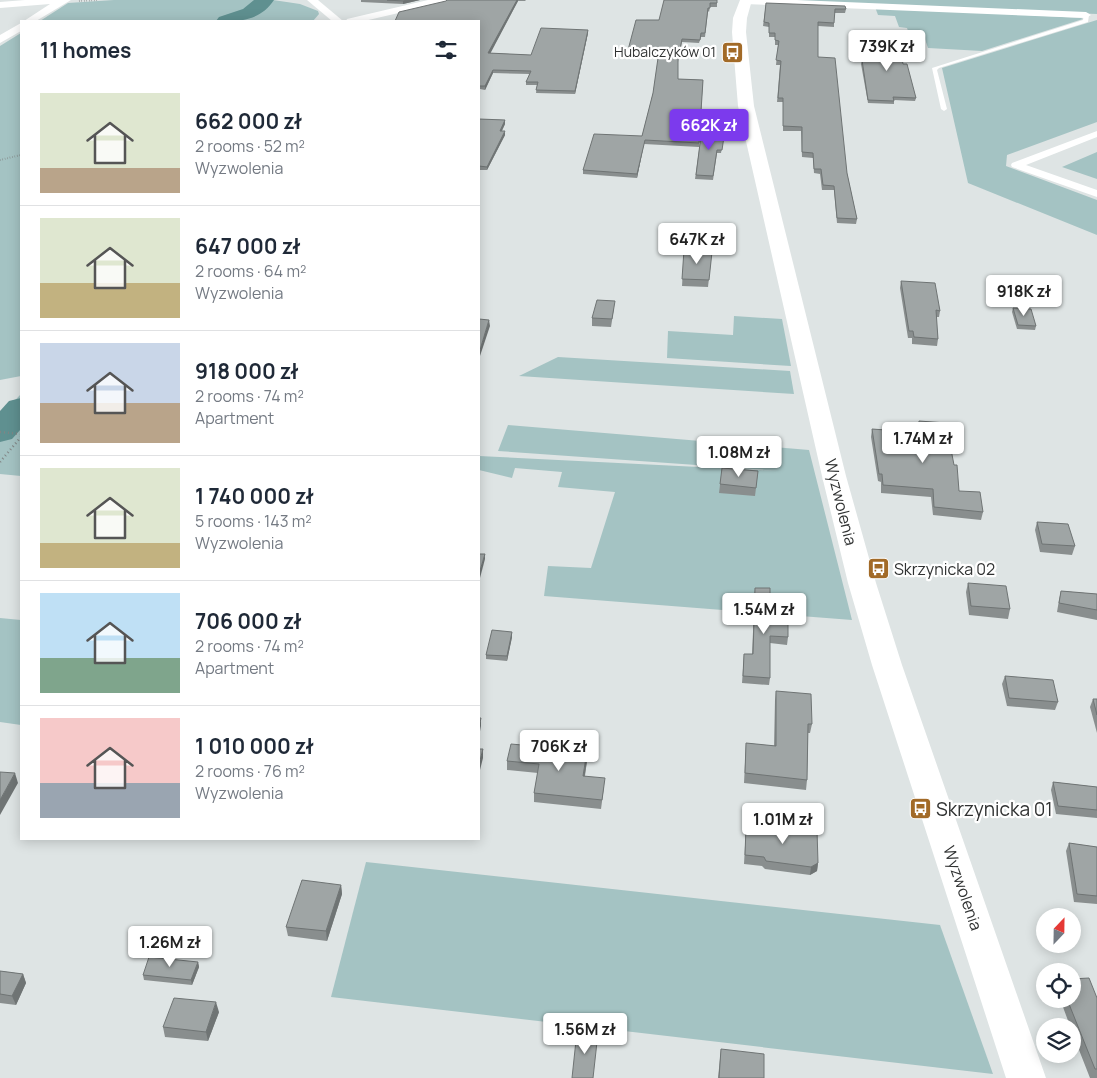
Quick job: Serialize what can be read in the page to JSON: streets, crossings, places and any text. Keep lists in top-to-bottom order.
{
  "streets": {
    "street": ["Wyzwolenia"]
  },
  "places": {
    "bus stop": ["Hubalczyków 01", "Skrzynicka 02", "Skrzynicka 01"]
  },
  "north": "top",
  "page": {
    "heading": "11 homes",
    "price": [
      "739K zł",
      "662K zł",
      "647K zł",
      "918K zł",
      "1.74M zł",
      "1.08M zł",
      "1.54M zł",
      "706K zł",
      "1.01M zł",
      "1.26M zł",
      "1.56M zł"
    ],
    "list": [
      {
        "name": "662 000 zł",
        "note": "2 rooms · 52 m² · Wyzwolenia"
      },
      {
        "name": "647 000 zł",
        "note": "2 rooms · 64 m² · Wyzwolenia"
      },
      {
        "name": "918 000 zł",
        "note": "2 rooms · 74 m² · Apartment"
      },
      {
        "name": "1 740 000 zł",
        "note": "5 rooms · 143 m² · Wyzwolenia"
      },
      {
        "name": "706 000 zł",
        "note": "2 rooms · 74 m² · Apartment"
      },
      {
        "name": "1 010 000 zł",
        "note": "2 rooms · 76 m² · Wyzwolenia"
      }
    ]
  }
}
